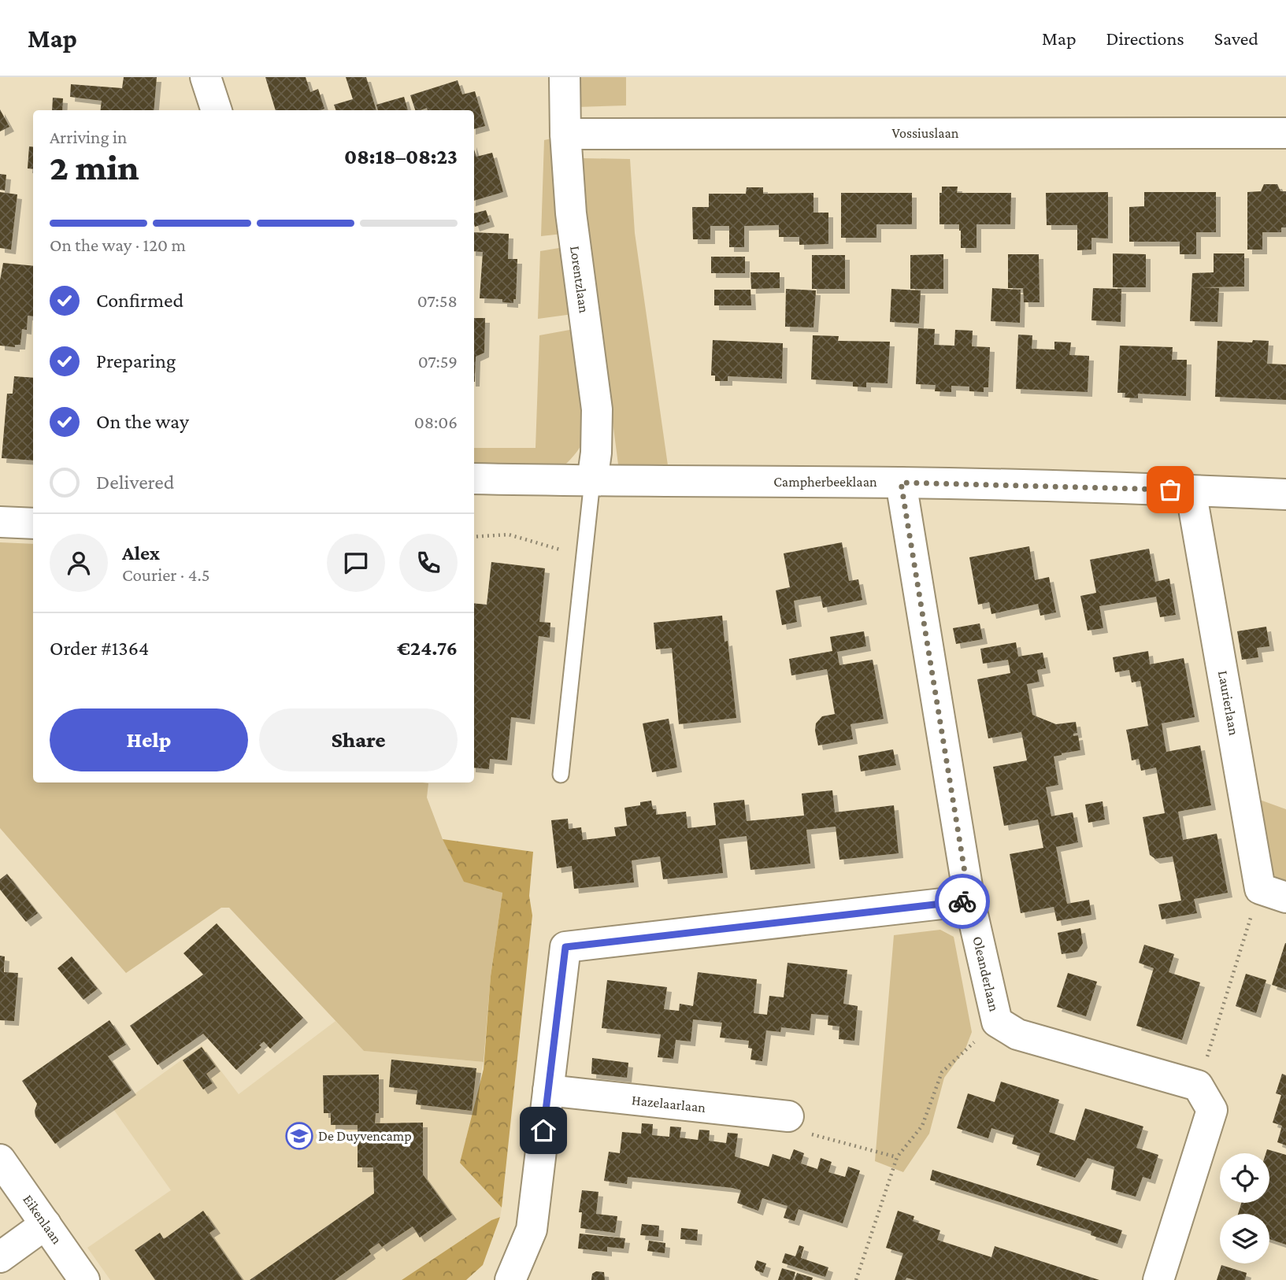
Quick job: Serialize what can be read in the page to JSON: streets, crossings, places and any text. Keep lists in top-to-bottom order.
{
  "streets": {
    "street": [
      "Vossiuslaan",
      "Lorentzlaan",
      "Campherbeeklaan",
      "Laurierlaan",
      "Oleanderlaan",
      "Hazelaarlaan",
      "Eikenlaan"
    ]
  },
  "crossings": [
    ["Vossiuslaan", "Lorentzlaan"],
    ["Lorentzlaan", "Campherbeeklaan"],
    ["Campherbeeklaan", "Laurierlaan"],
    ["Campherbeeklaan", "Oleanderlaan"]
  ],
  "places": {
    "school or university": ["De Duyvencamp"]
  },
  "page": {
    "header": "Map",
    "nav": ["Map", "Directions", "Saved"],
    "heading": ["2 min", "Arriving in", "08:18–08:23"],
    "panel": [
      "Alex",
      "Courier · 4.5",
      "Order #1364",
      "€24.76"
    ],
    "bar": "On the way · 120 m",
    "list": [
      ["Confirmed", "07:58"],
      ["Preparing", "07:59"],
      ["On the way", "08:06"],
      "Delivered"
    ],
    "buttons": ["Help", "Share"]
  }
}
